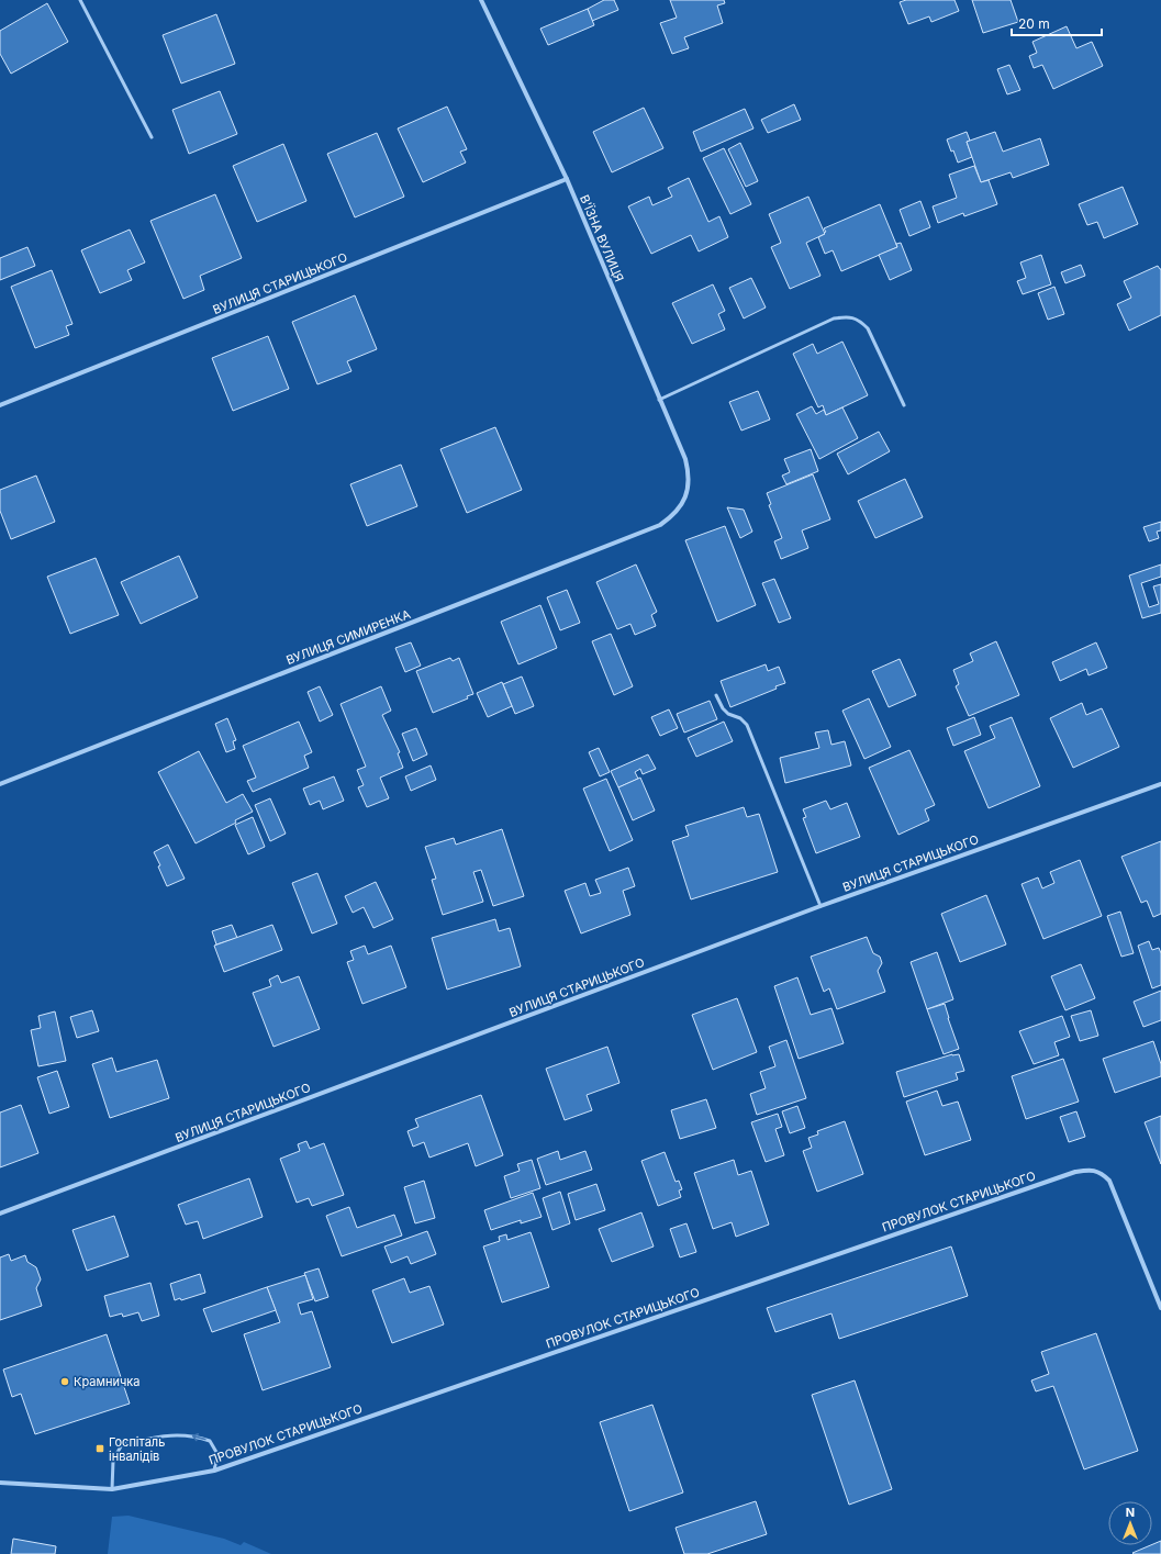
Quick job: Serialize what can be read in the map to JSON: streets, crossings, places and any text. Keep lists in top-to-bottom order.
{
  "streets": {
    "street": [
      "В'ЇЗНА ВУЛИЦЯ",
      "ВУЛИЦЯ СТАРИЦЬКОГО",
      "ВУЛИЦЯ СИМИРЕНКА",
      "ПРОВУЛОК СТАРИЦЬКОГО"
    ]
  },
  "crossings": [
    ["В'ЇЗНА ВУЛИЦЯ", "ВУЛИЦЯ СТАРИЦЬКОГО"],
    ["В'ЇЗНА ВУЛИЦЯ", "ВУЛИЦЯ СИМИРЕНКА"]
  ],
  "places": {
    "other": ["Крамничка"],
    "transit": ["Госпіталь інвалідів"]
  },
  "scale_bar": "20 m",
  "north": "top"
}
